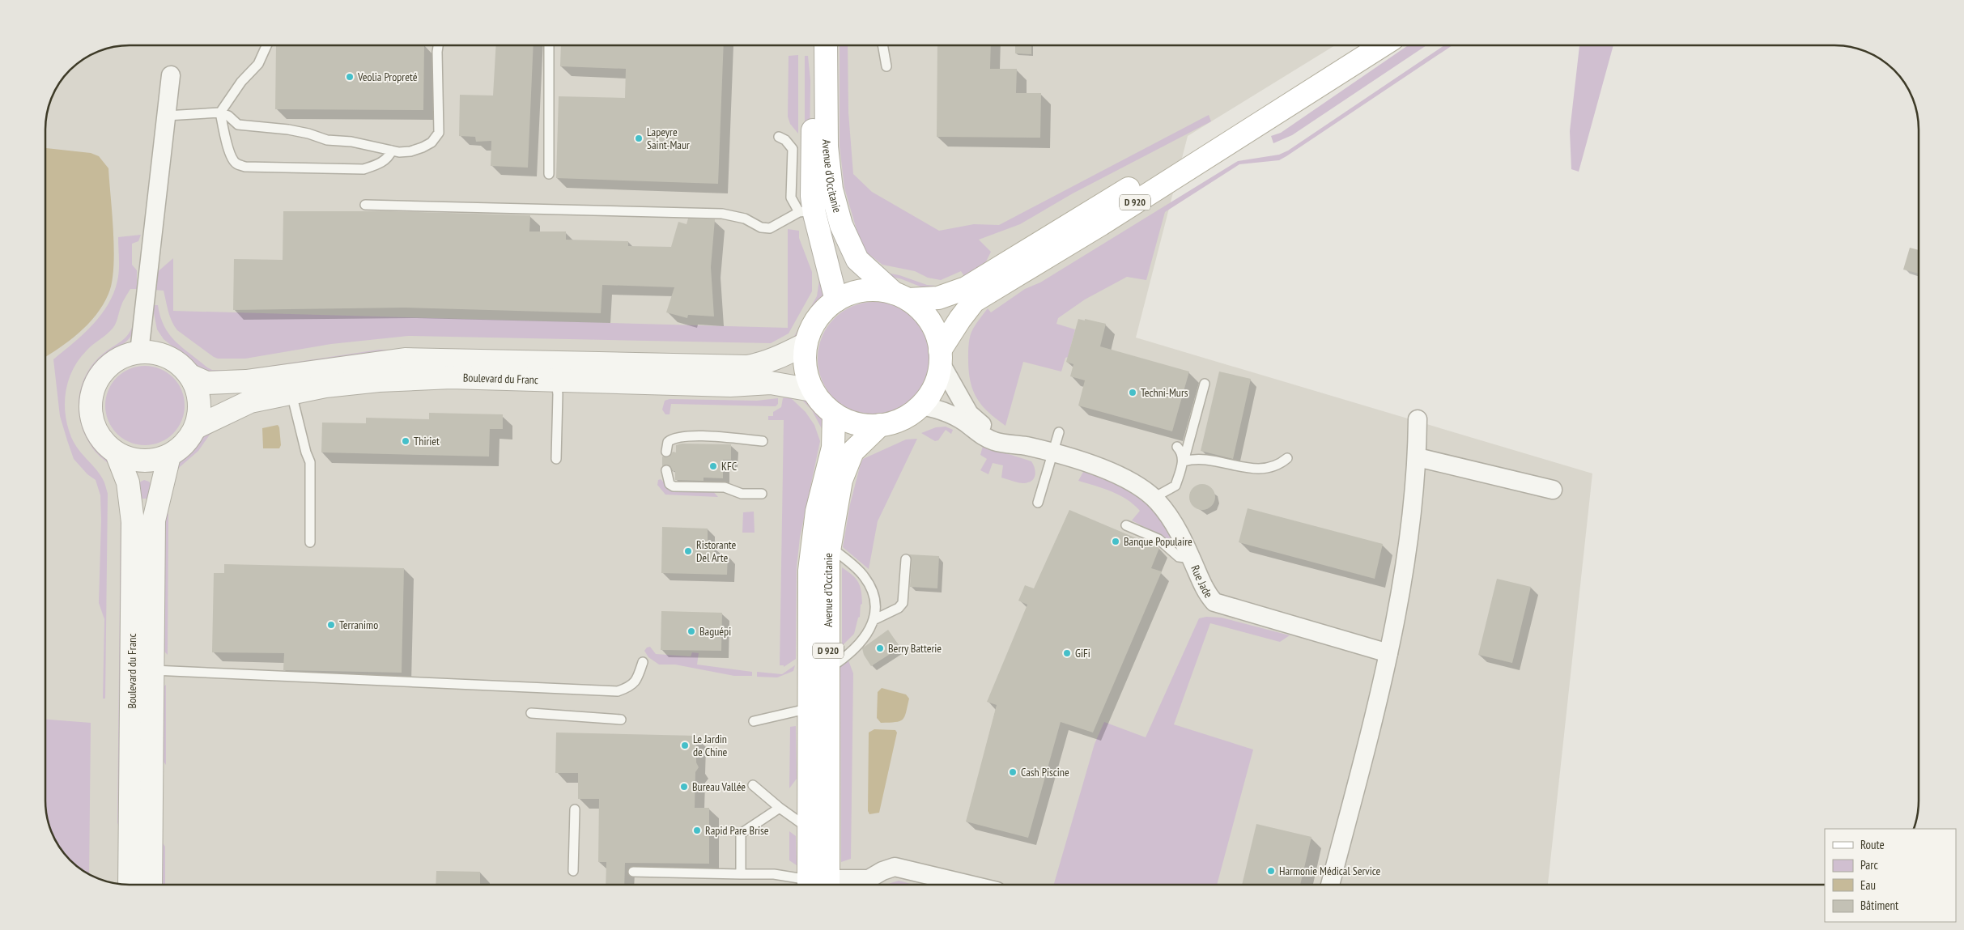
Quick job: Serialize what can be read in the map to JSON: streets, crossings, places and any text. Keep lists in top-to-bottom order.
{
  "streets": {
    "main road": ["Avenue d'Occitanie", "D 920"],
    "street": ["Boulevard du Franc", "Rue Jade"]
  },
  "crossings": [
    ["Avenue d'Occitanie", "D 920"],
    ["Avenue d'Occitanie", "Boulevard du Franc"],
    ["Avenue d'Occitanie", "Rue Jade"],
    ["D 920", "Boulevard du Franc"],
    ["D 920", "Rue Jade"],
    ["Boulevard du Franc", "Rue Jade"]
  ],
  "places": [
    "Veolia Propreté",
    "Lapeyre Saint-Maur",
    "Techni-Murs",
    "Thiriet",
    "KFC",
    "Banque Populaire",
    "Ristorante Del Arte",
    "Terranimo",
    "Baguépi",
    "Berry Batterie",
    "GiFi",
    "Le Jardin de Chine",
    "Cash Piscine",
    "Bureau Vallée",
    "Rapid Pare Brise",
    "Harmonie Médical Service"
  ],
  "legend": [
    "Route",
    "Parc",
    "Eau",
    "Bâtiment"
  ]
}
